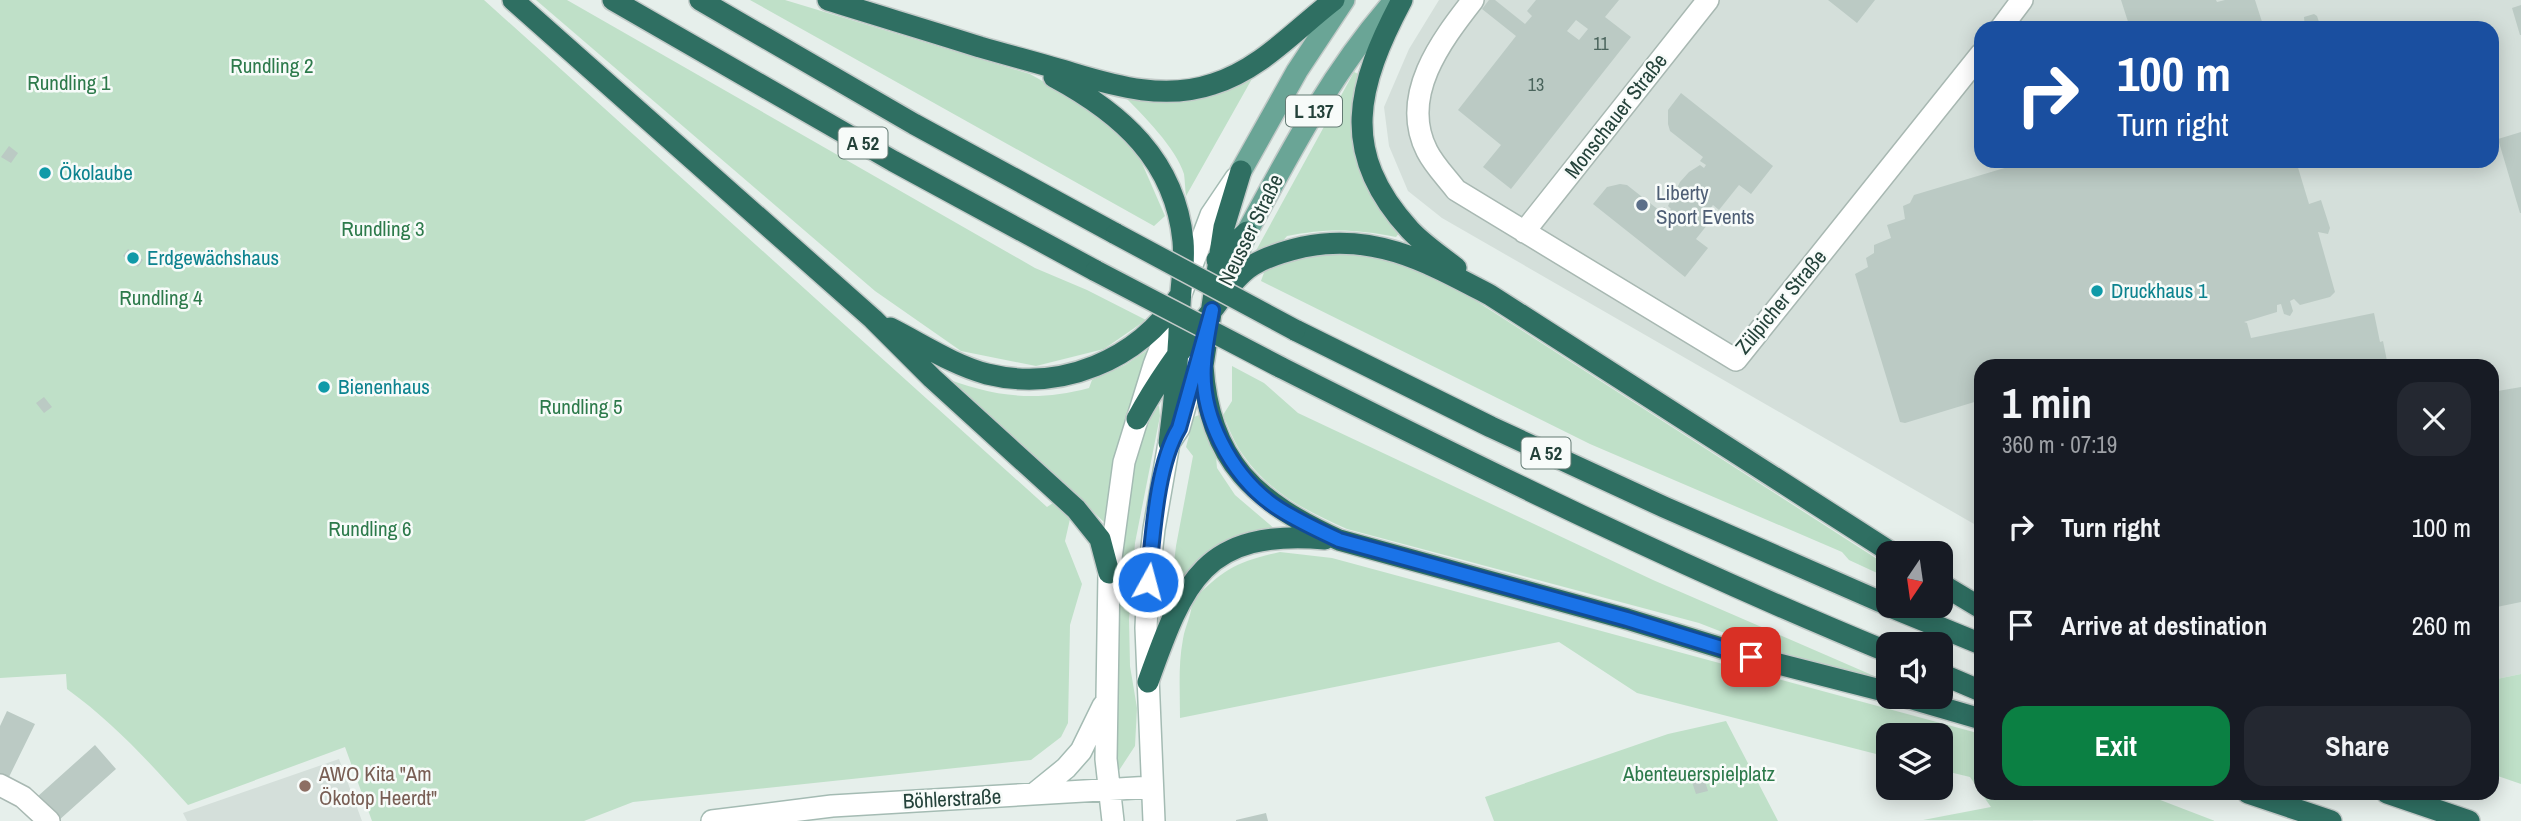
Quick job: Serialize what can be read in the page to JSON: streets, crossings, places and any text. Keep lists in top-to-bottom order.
{
  "streets": {
    "highway": ["A 52"],
    "main road": ["L 137", "Neusser Straße"],
    "street": ["Monschauer Straße", "Zülpicher Straße", "Böhlerstraße"]
  },
  "crossings": [
    ["Monschauer Straße", "Zülpicher Straße"],
    ["Neusser Straße", "Böhlerstraße"]
  ],
  "parks": [
    "Rundling 2",
    "Rundling 1",
    "Rundling 3",
    "Rundling 4",
    "Rundling 5",
    "Rundling 6",
    "Abenteuerspielplatz"
  ],
  "places": [
    "Ökolaube",
    "Liberty Sport Events",
    "Erdgewächshaus",
    "Druckhaus 1",
    "Bienenhaus",
    "AWO Kita \"Am Ökotop Heerdt\""
  ],
  "house_numbers": ["11", "13"],
  "north": "bottom",
  "page": {
    "turn": ["100 m", "Turn right"],
    "heading": ["1 min", "360 m · 07:19"],
    "list": [
      {
        "name": "Turn right",
        "value": "100 m"
      },
      {
        "name": "Arrive at destination",
        "value": "260 m"
      }
    ],
    "buttons": ["Exit", "Share"]
  }
}
